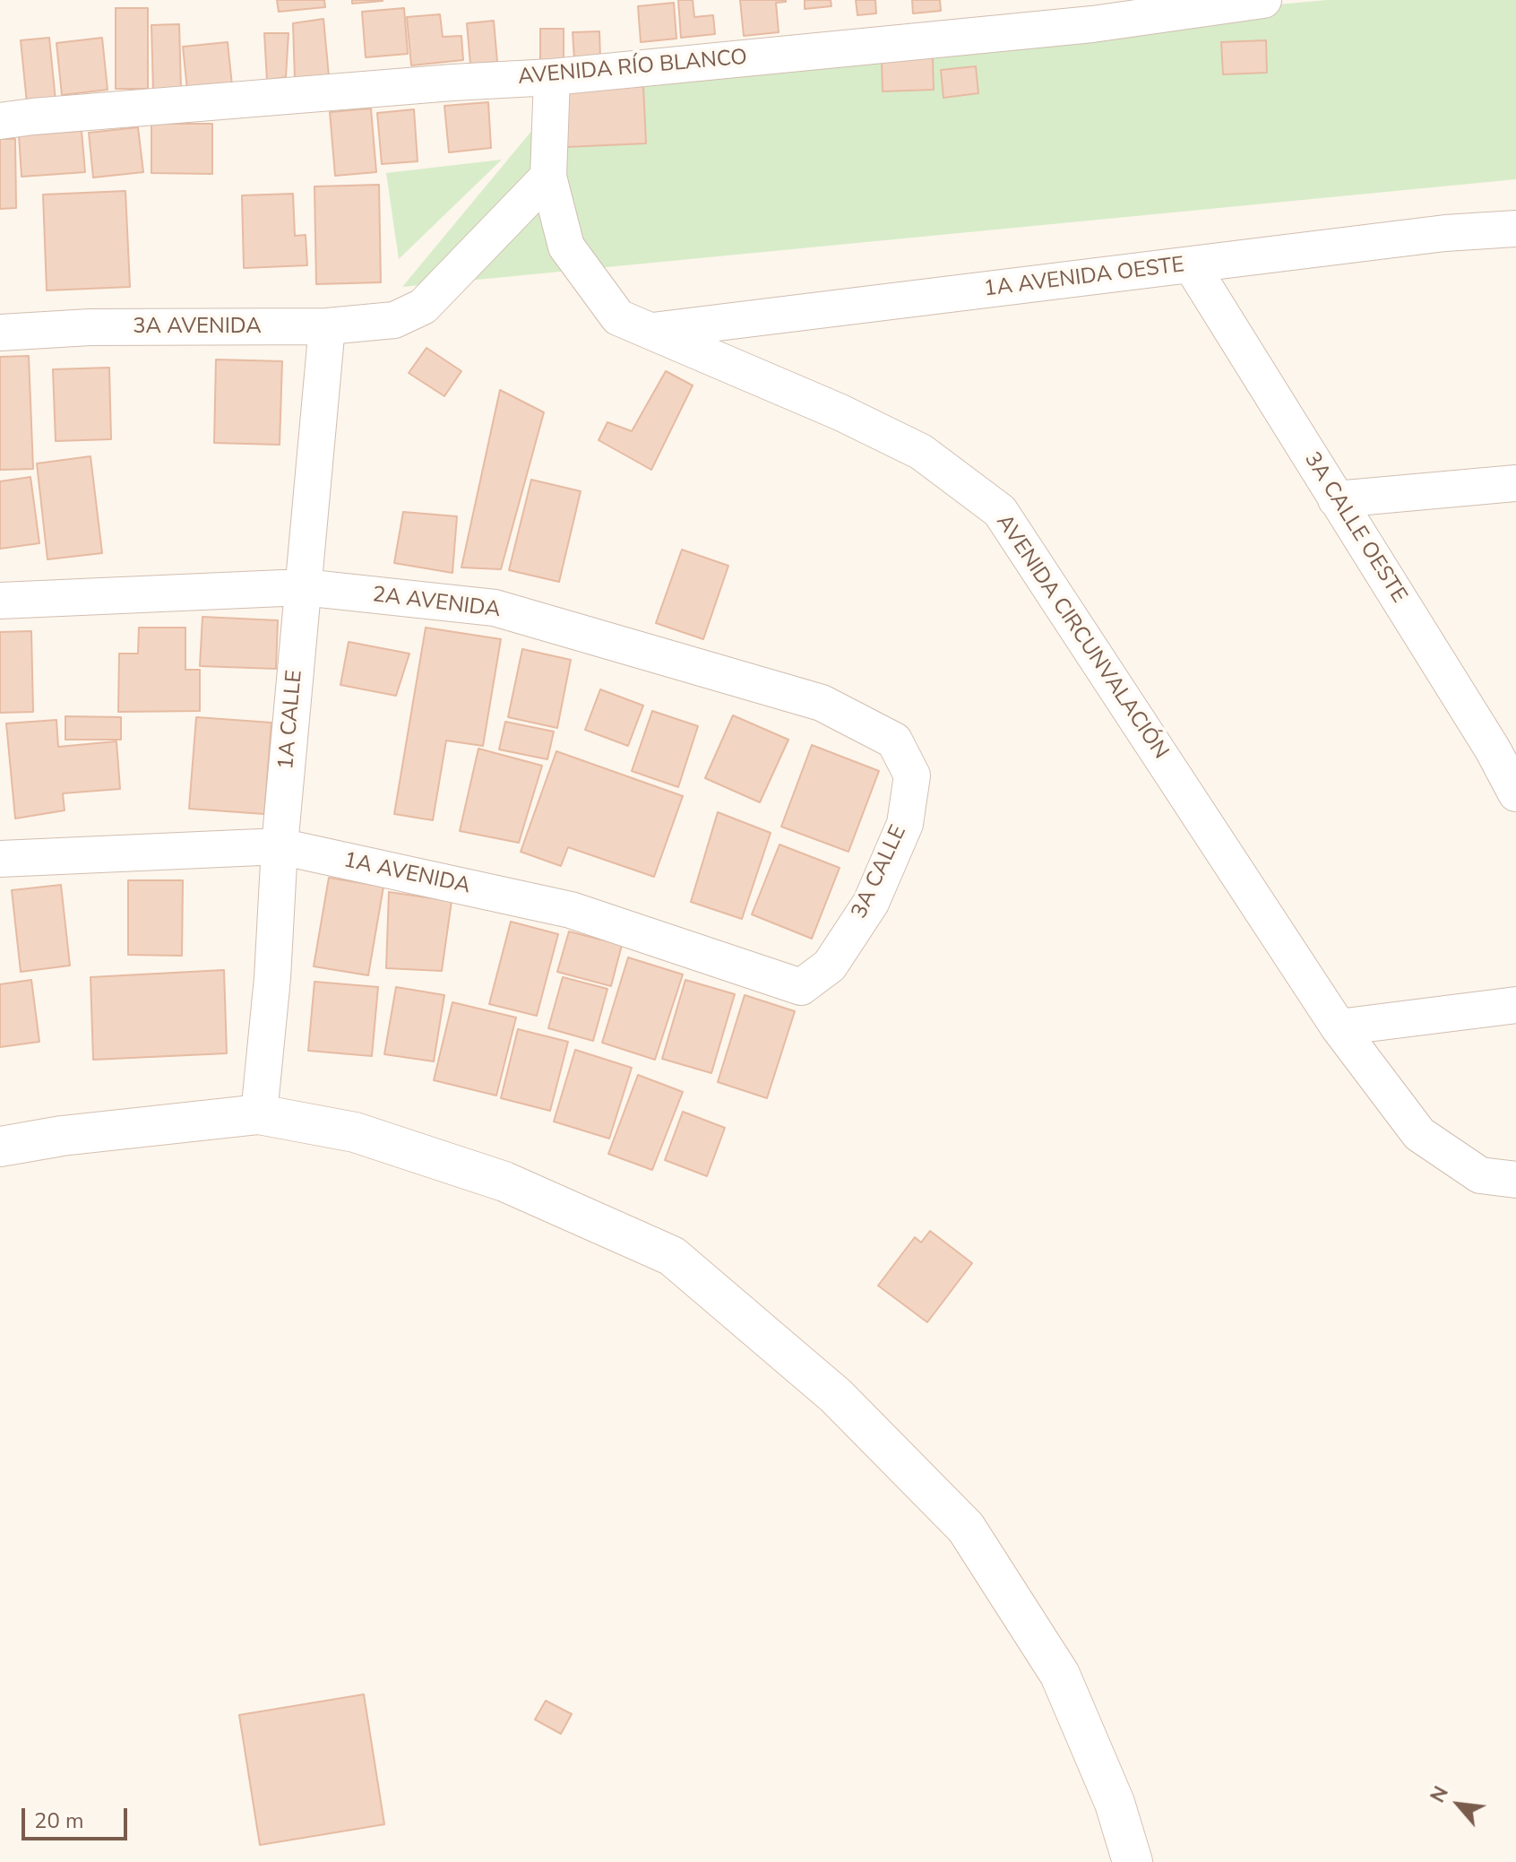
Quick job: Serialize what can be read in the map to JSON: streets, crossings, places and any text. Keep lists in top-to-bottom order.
{
  "streets": {
    "street": [
      "AVENIDA RÍO BLANCO",
      "1A AVENIDA OESTE",
      "3A AVENIDA",
      "3A CALLE OESTE",
      "2A AVENIDA",
      "AVENIDA CIRCUNVALACIÓN",
      "1A CALLE",
      "3A CALLE",
      "1A AVENIDA"
    ]
  },
  "crossings": [
    ["AVENIDA RÍO BLANCO", "AVENIDA CIRCUNVALACIÓN"],
    ["1A AVENIDA OESTE", "3A CALLE OESTE"],
    ["1A AVENIDA OESTE", "AVENIDA CIRCUNVALACIÓN"],
    ["3A AVENIDA", "AVENIDA CIRCUNVALACIÓN"],
    ["3A AVENIDA", "1A CALLE"],
    ["2A AVENIDA", "1A CALLE"],
    ["2A AVENIDA", "3A CALLE"],
    ["1A CALLE", "1A AVENIDA"],
    ["3A CALLE", "1A AVENIDA"]
  ],
  "scale_bar": "20 m",
  "north": "top left"
}
